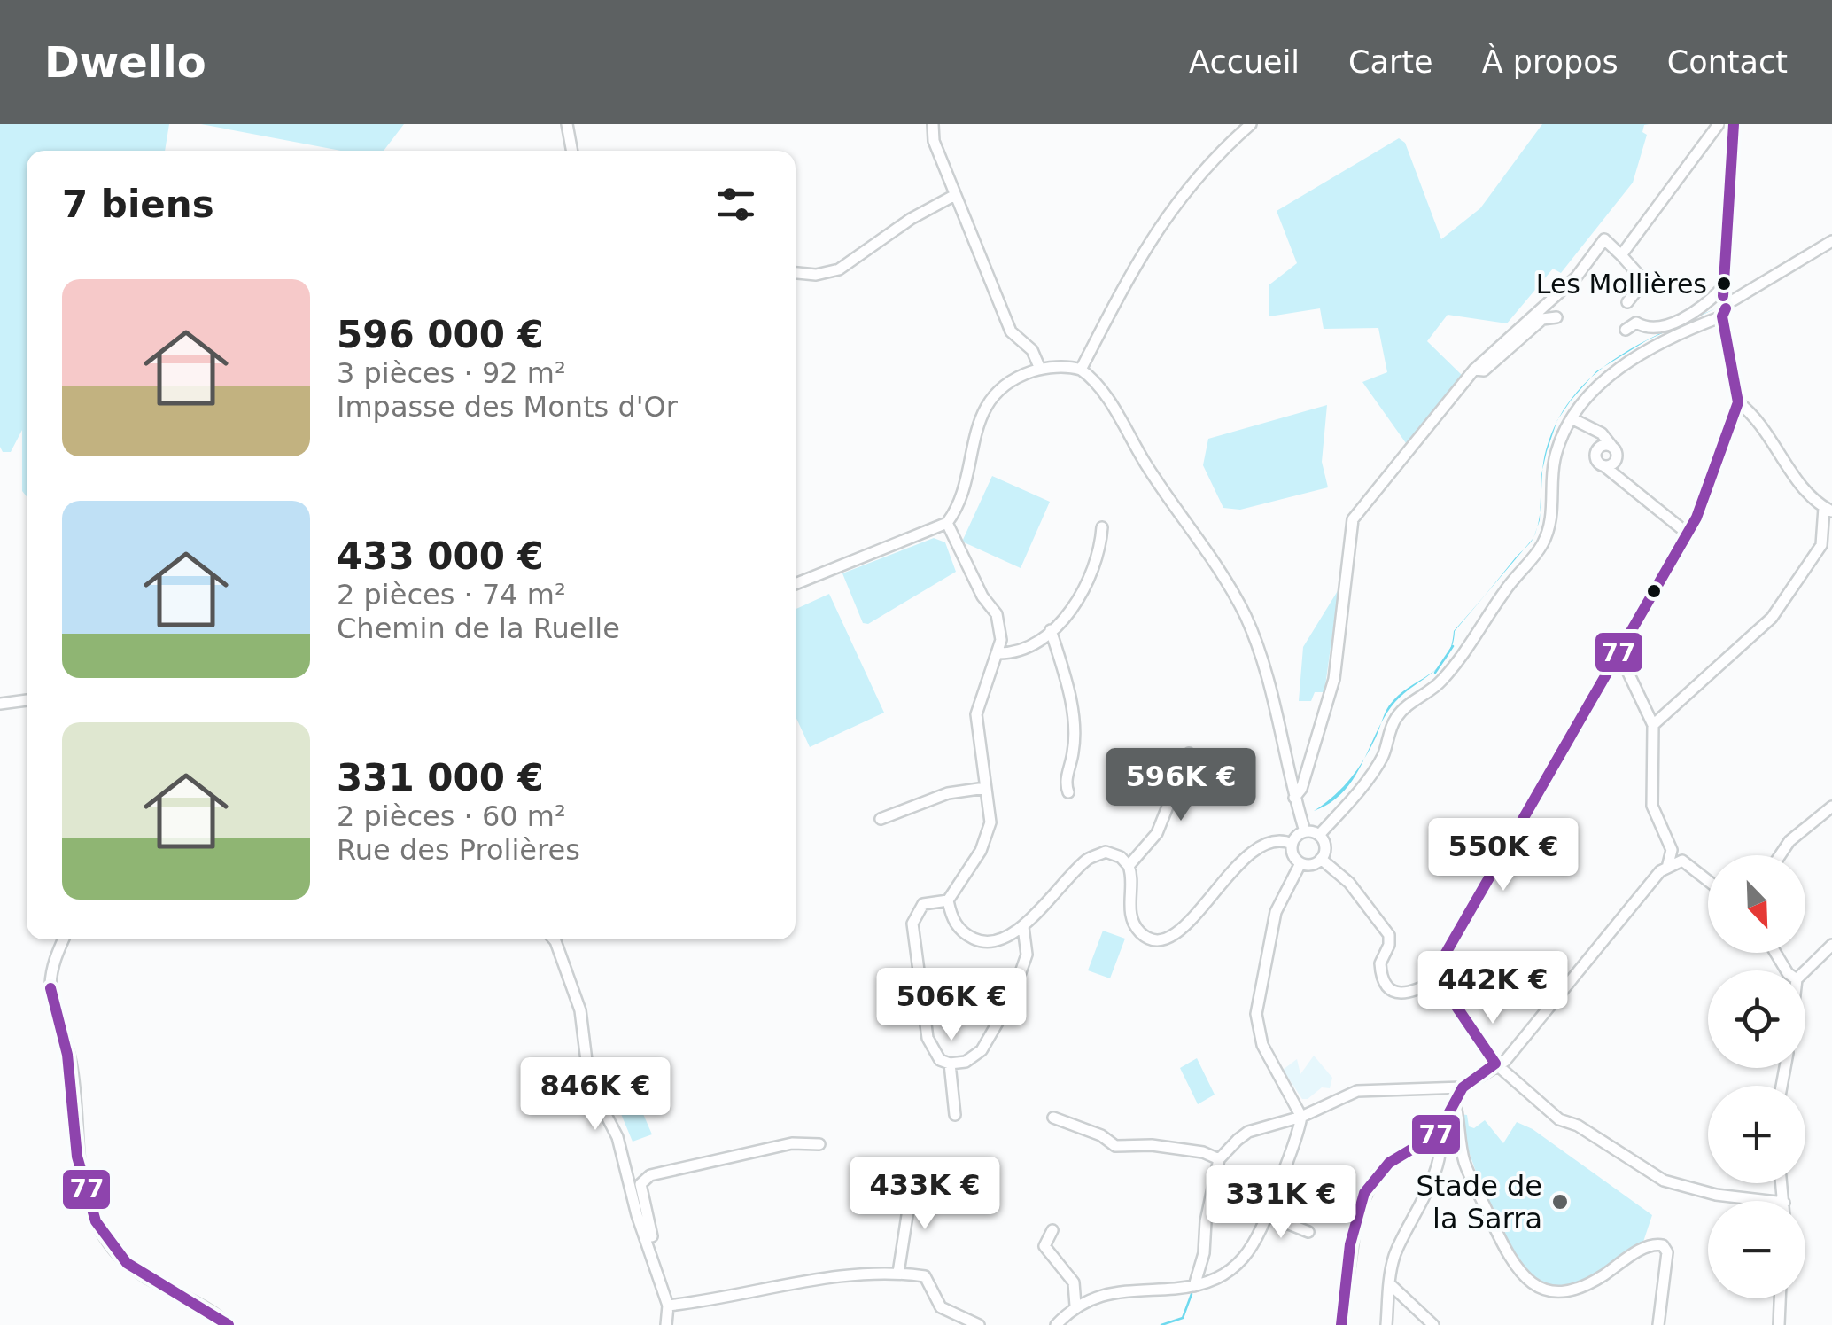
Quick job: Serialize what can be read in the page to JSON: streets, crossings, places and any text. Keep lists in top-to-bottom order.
{
  "places": ["Les Mollières", "Stade de la Sarra"],
  "lines": ["transit line 77"],
  "north": "bottom right",
  "page": {
    "header": "Dwello",
    "nav": [
      "Accueil",
      "Carte",
      "À propos",
      "Contact"
    ],
    "heading": "7 biens",
    "list": [
      {
        "name": "596 000 €",
        "note": "3 pièces · 92 m² · Impasse des Monts d'Or"
      },
      {
        "name": "433 000 €",
        "note": "2 pièces · 74 m² · Chemin de la Ruelle"
      },
      {
        "name": "331 000 €",
        "note": "2 pièces · 60 m² · Rue des Prolières"
      }
    ],
    "price": [
      "596K €",
      "550K €",
      "442K €",
      "506K €",
      "846K €",
      "433K €",
      "331K €"
    ],
    "map_buttons": ["+", "−"]
  }
}
